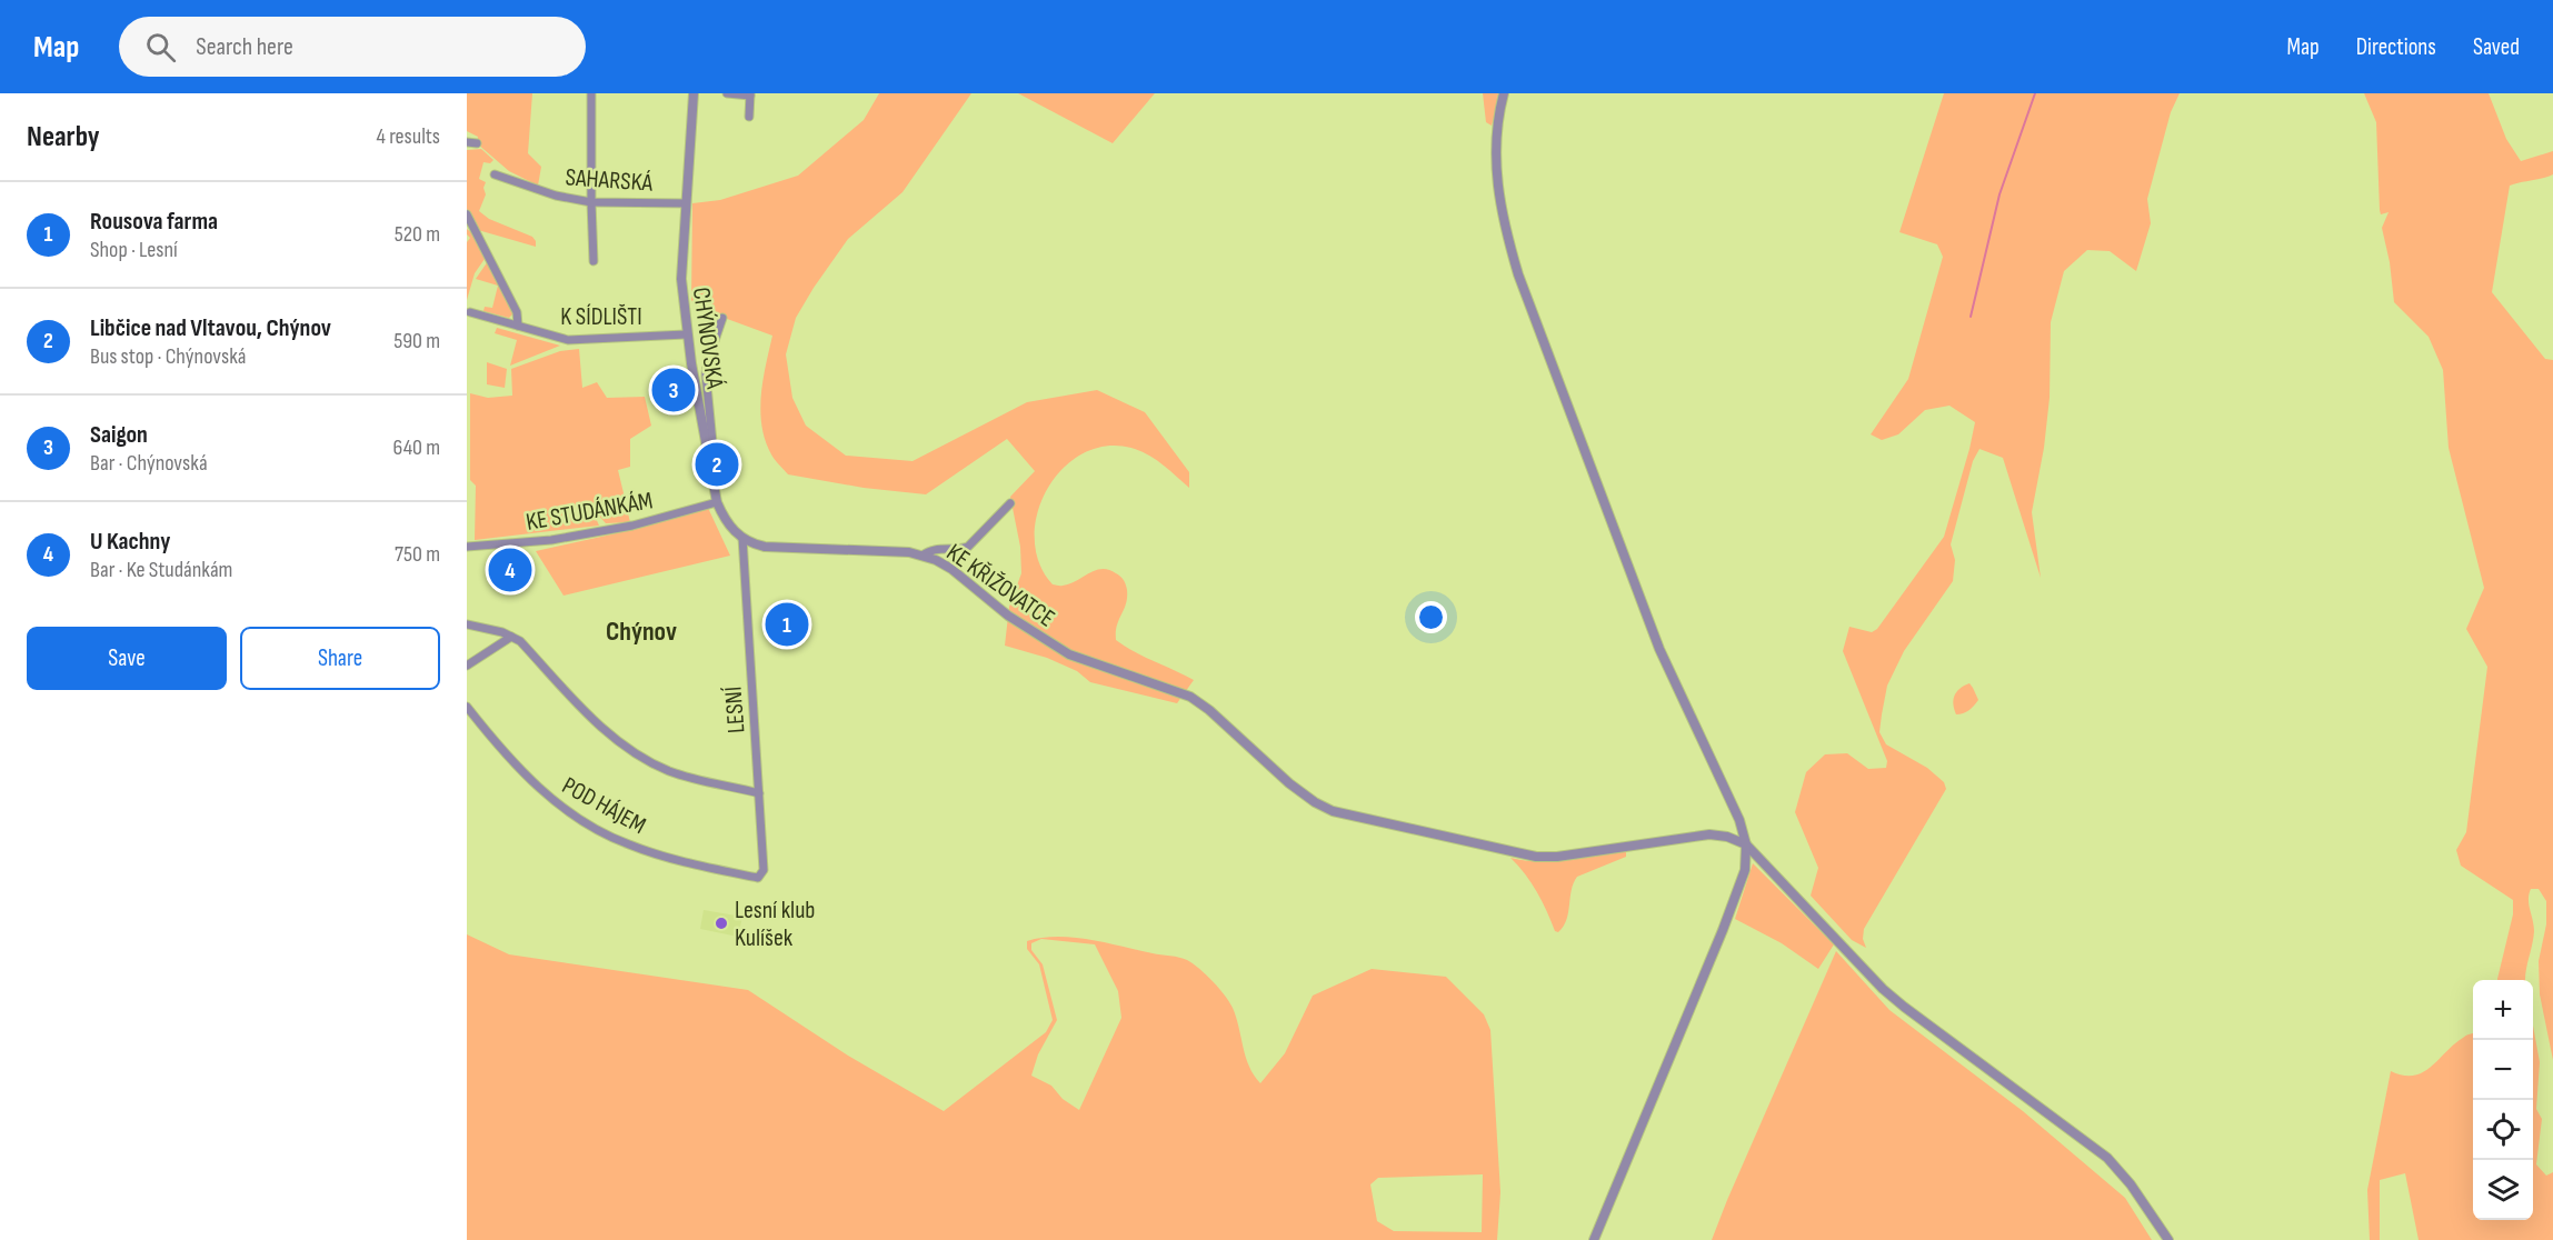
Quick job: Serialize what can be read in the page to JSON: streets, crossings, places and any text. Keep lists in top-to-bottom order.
{
  "streets": {
    "street": [
      "SAHARSKÁ",
      "K SÍDLIŠTI",
      "CHÝNOVSKÁ",
      "KE STUDÁNKÁM",
      "KE KŘIŽOVATCE",
      "LESNÍ",
      "POD HÁJEM"
    ]
  },
  "crossings": [
    ["SAHARSKÁ", "CHÝNOVSKÁ"],
    ["K SÍDLIŠTI", "CHÝNOVSKÁ"],
    ["CHÝNOVSKÁ", "KE STUDÁNKÁM"],
    ["CHÝNOVSKÁ", "KE KŘIŽOVATCE"],
    ["CHÝNOVSKÁ", "LESNÍ"],
    ["KE KŘIŽOVATCE", "LESNÍ"],
    ["LESNÍ", "POD HÁJEM"]
  ],
  "districts": ["Chýnov"],
  "places": ["Lesní klub Kulíšek"],
  "page": {
    "header": "Map",
    "search": "Search here",
    "nav": ["Map", "Directions", "Saved"],
    "heading": ["Nearby", "4 results"],
    "list": [
      {
        "mark": "1",
        "name": "Rousova farma",
        "note": "Shop · Lesní",
        "value": "520 m"
      },
      {
        "mark": "2",
        "name": "Libčice nad Vltavou, Chýnov",
        "note": "Bus stop · Chýnovská",
        "value": "590 m"
      },
      {
        "mark": "3",
        "name": "Saigon",
        "note": "Bar · Chýnovská",
        "value": "640 m"
      },
      {
        "mark": "4",
        "name": "U Kachny",
        "note": "Bar · Ke Studánkám",
        "value": "750 m"
      }
    ],
    "pins": [
      "3",
      "2",
      "4",
      "1"
    ],
    "buttons": ["Save", "Share"],
    "map_buttons": ["+", "−"]
  }
}
